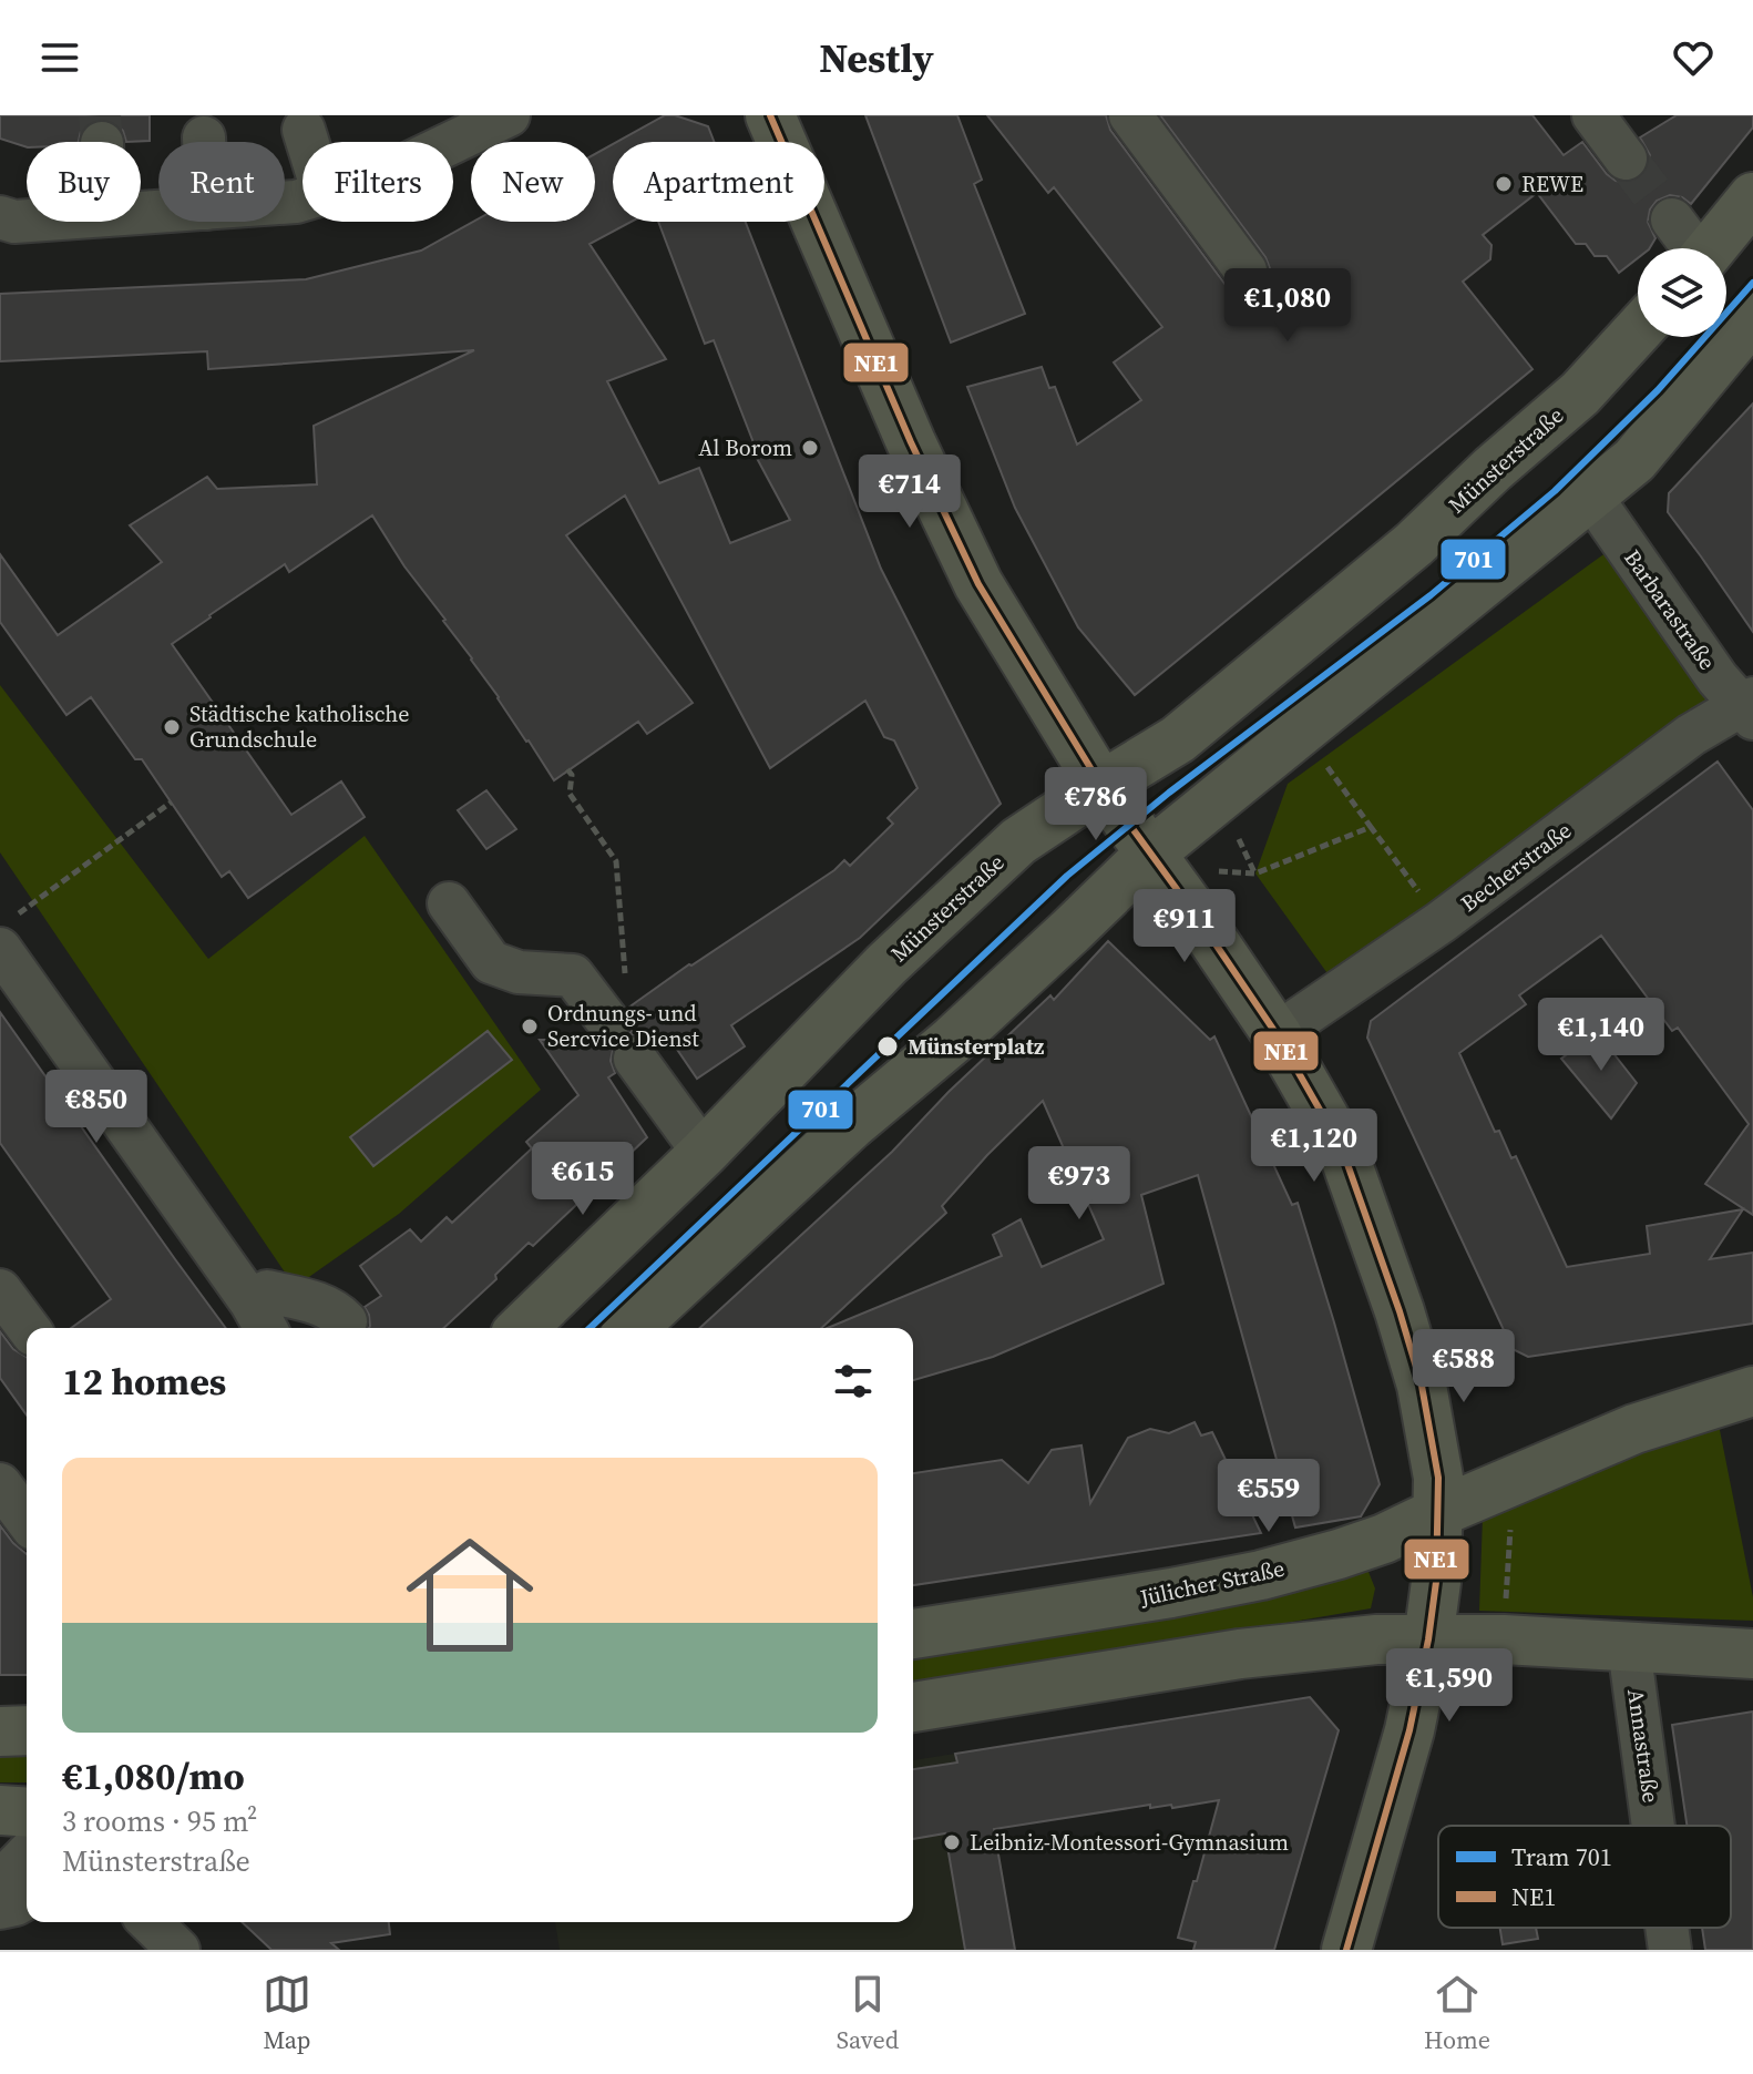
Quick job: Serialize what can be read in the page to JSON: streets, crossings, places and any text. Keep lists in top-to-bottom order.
{
  "streets": {
    "main road": ["Münsterstraße", "Jülicher Straße"],
    "street": ["Barbarastraße", "Becherstraße", "Annastraße"]
  },
  "crossings": [
    ["Barbarastraße", "Becherstraße"]
  ],
  "places": [
    "REWE",
    "Al Borom",
    "Städtische katholische Grundschule",
    "Ordnungs- und Sercvice Dienst",
    "Münsterplatz",
    "Leibniz-Montessori-Gymnasium"
  ],
  "lines": ["transit line NE1", "tram line 701"],
  "legend": ["Tram 701", "NE1"],
  "page": {
    "header": "Nestly",
    "chip": [
      "Buy",
      "Rent",
      "Filters",
      "New",
      "Apartment"
    ],
    "price": [
      "€1,080",
      "€714",
      "€786",
      "€911",
      "€1,140",
      "€850",
      "€1,120",
      "€615",
      "€973",
      "€588",
      "€559",
      "€1,590"
    ],
    "heading": "12 homes",
    "list": [
      {
        "name": "€1,080/mo",
        "note": "3 rooms · 95 m² · Münsterstraße"
      }
    ],
    "tabs": ["Map", "Saved", "Home"]
  }
}
